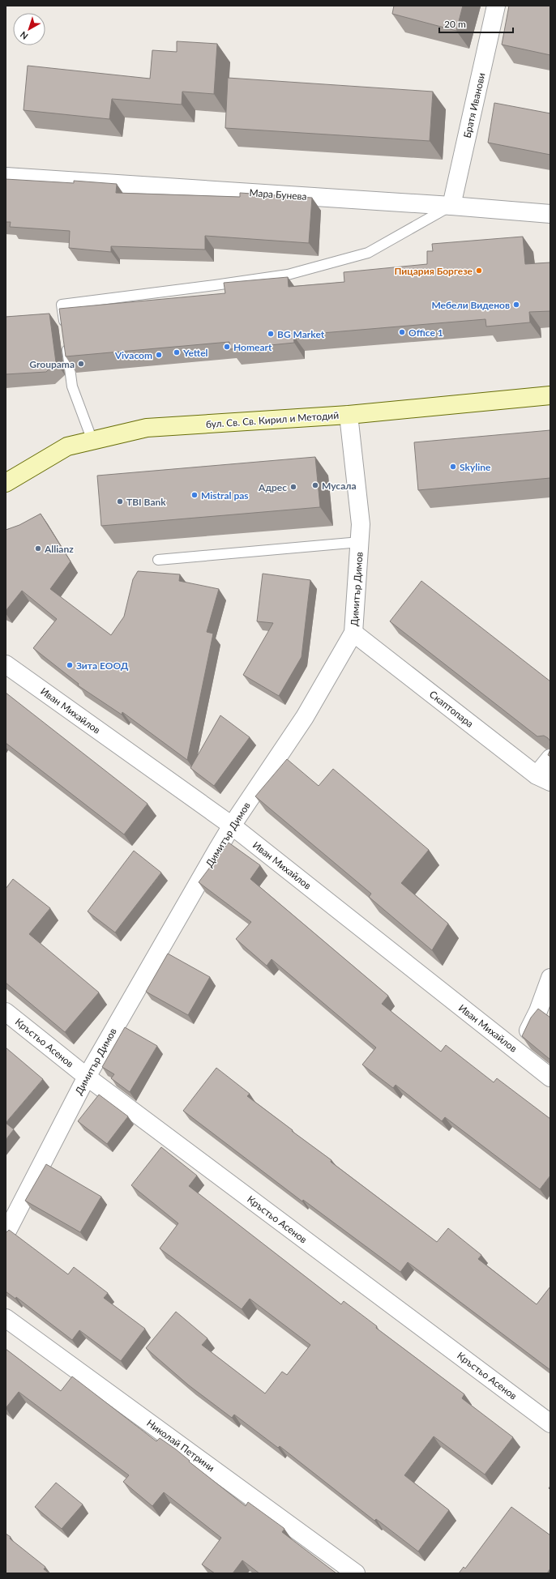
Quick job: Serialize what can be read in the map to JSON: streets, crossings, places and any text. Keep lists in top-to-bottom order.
{
  "streets": {
    "street": [
      "Братя Иванови",
      "Мара Бунева",
      "бул. Св. Св. Кирил и Методий",
      "Димитър Димов",
      "Скаптопара",
      "Иван Михайлов",
      "Кръстьо Асенов",
      "Николай Петрини"
    ]
  },
  "crossings": [
    ["Братя Иванови", "Мара Бунева"],
    ["бул. Св. Св. Кирил и Методий", "Димитър Димов"],
    ["Димитър Димов", "Скаптопара"],
    ["Димитър Димов", "Иван Михайлов"],
    ["Димитър Димов", "Кръстьо Асенов"]
  ],
  "places": [
    "Пицария Боргезе",
    "Мебели Виденов",
    "Office 1",
    "BG Market",
    "Homeart",
    "Yettel",
    "Vivacom",
    "Groupama",
    "Skyline",
    "Мусала",
    "Адрес",
    "Mistral pas",
    "TBI Bank",
    "Allianz",
    "Зита ЕООД"
  ],
  "scale_bar": "20 m",
  "north": "bottom left"
}
